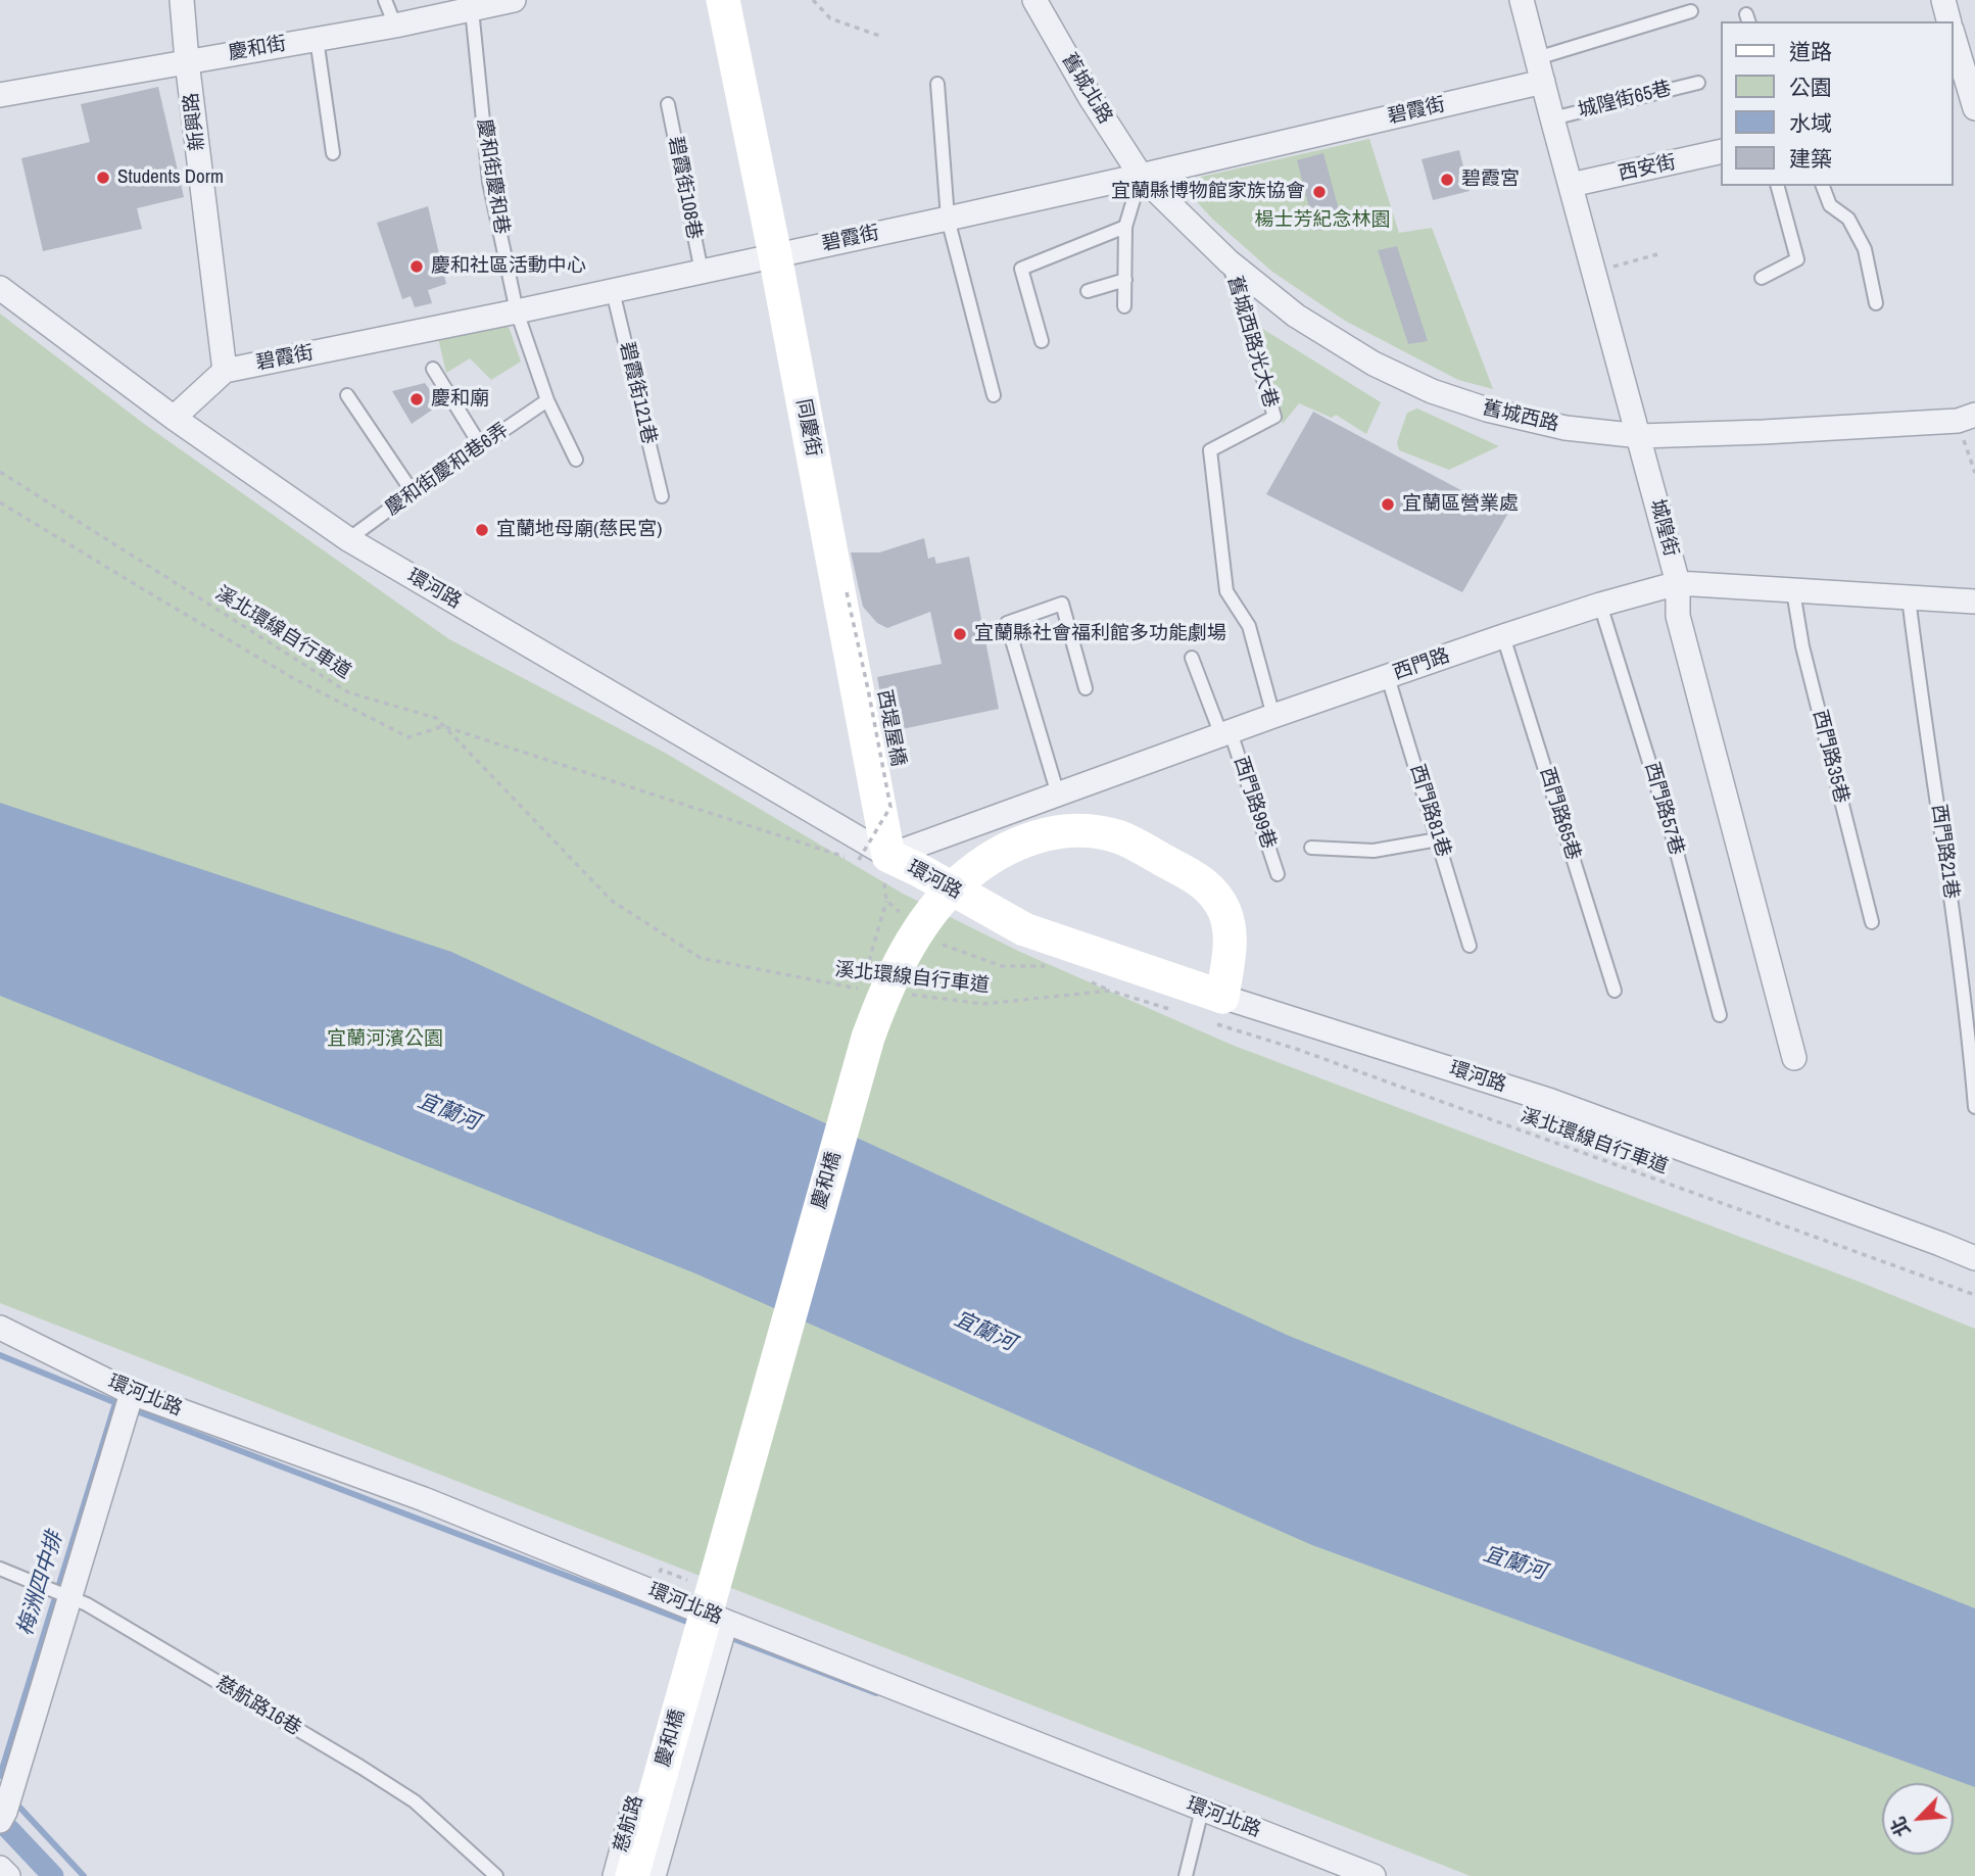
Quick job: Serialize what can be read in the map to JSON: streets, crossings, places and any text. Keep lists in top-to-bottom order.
{
  "streets": {
    "street": [
      "慶和街",
      "舊城北路",
      "碧霞街",
      "新興路",
      "西安街",
      "舊城西路",
      "同慶街",
      "城隍街",
      "環河路",
      "西門路",
      "慶和橋",
      "環河北路",
      "慈航路"
    ],
    "lane": [
      "城隍街65巷",
      "慶和街慶和巷",
      "碧霞街108巷",
      "舊城西路光大巷",
      "碧霞街121巷",
      "慶和街慶和巷6弄",
      "西門路35巷",
      "西門路99巷",
      "西門路57巷",
      "西門路81巷",
      "西門路65巷",
      "西門路21巷",
      "慈航路16巷"
    ],
    "path": ["溪北環線自行車道", "西堤屋橋"]
  },
  "crossings": [
    ["慶和街", "新興路"],
    ["慶和街", "慶和街慶和巷"],
    ["舊城北路", "碧霞街"],
    ["舊城北路", "舊城西路"],
    ["城隍街65巷", "城隍街"],
    ["碧霞街", "新興路"],
    ["碧霞街", "慶和街慶和巷"],
    ["碧霞街", "碧霞街108巷"],
    ["碧霞街", "碧霞街121巷"],
    ["碧霞街", "舊城西路"],
    ["碧霞街", "同慶街"],
    ["碧霞街", "城隍街"],
    ["西安街", "城隍街"],
    ["慶和街慶和巷", "慶和街慶和巷6弄"],
    ["舊城西路光大巷", "舊城西路"],
    ["舊城西路光大巷", "西門路"],
    ["舊城西路", "城隍街"],
    ["同慶街", "環河路"],
    ["同慶街", "西門路"],
    ["同慶街", "西堤屋橋"],
    ["慶和街慶和巷6弄", "環河路"],
    ["城隍街", "西門路"],
    ["環河路", "溪北環線自行車道"],
    ["環河路", "西門路"],
    ["環河路", "西堤屋橋"],
    ["環河路", "慶和橋"],
    ["溪北環線自行車道", "慶和橋"],
    ["西門路", "西堤屋橋"],
    ["西門路", "西門路35巷"],
    ["西門路", "西門路99巷"],
    ["西門路", "西門路57巷"],
    ["西門路", "西門路81巷"],
    ["西門路", "西門路65巷"],
    ["西門路", "西門路21巷"],
    ["環河北路", "慈航路"]
  ],
  "water": ["宜蘭河", "梅洲四中排"],
  "parks": ["楊士芳紀念林園", "宜蘭河濱公園"],
  "places": [
    "Students Dorm",
    "碧霞宮",
    "宜蘭縣博物館家族協會",
    "慶和社區活動中心",
    "慶和廟",
    "宜蘭區營業處",
    "宜蘭地母廟(慈民宮)",
    "宜蘭縣社會福利館多功能劇場"
  ],
  "legend": [
    "道路",
    "公園",
    "水域",
    "建築"
  ],
  "north": "bottom left"
}
